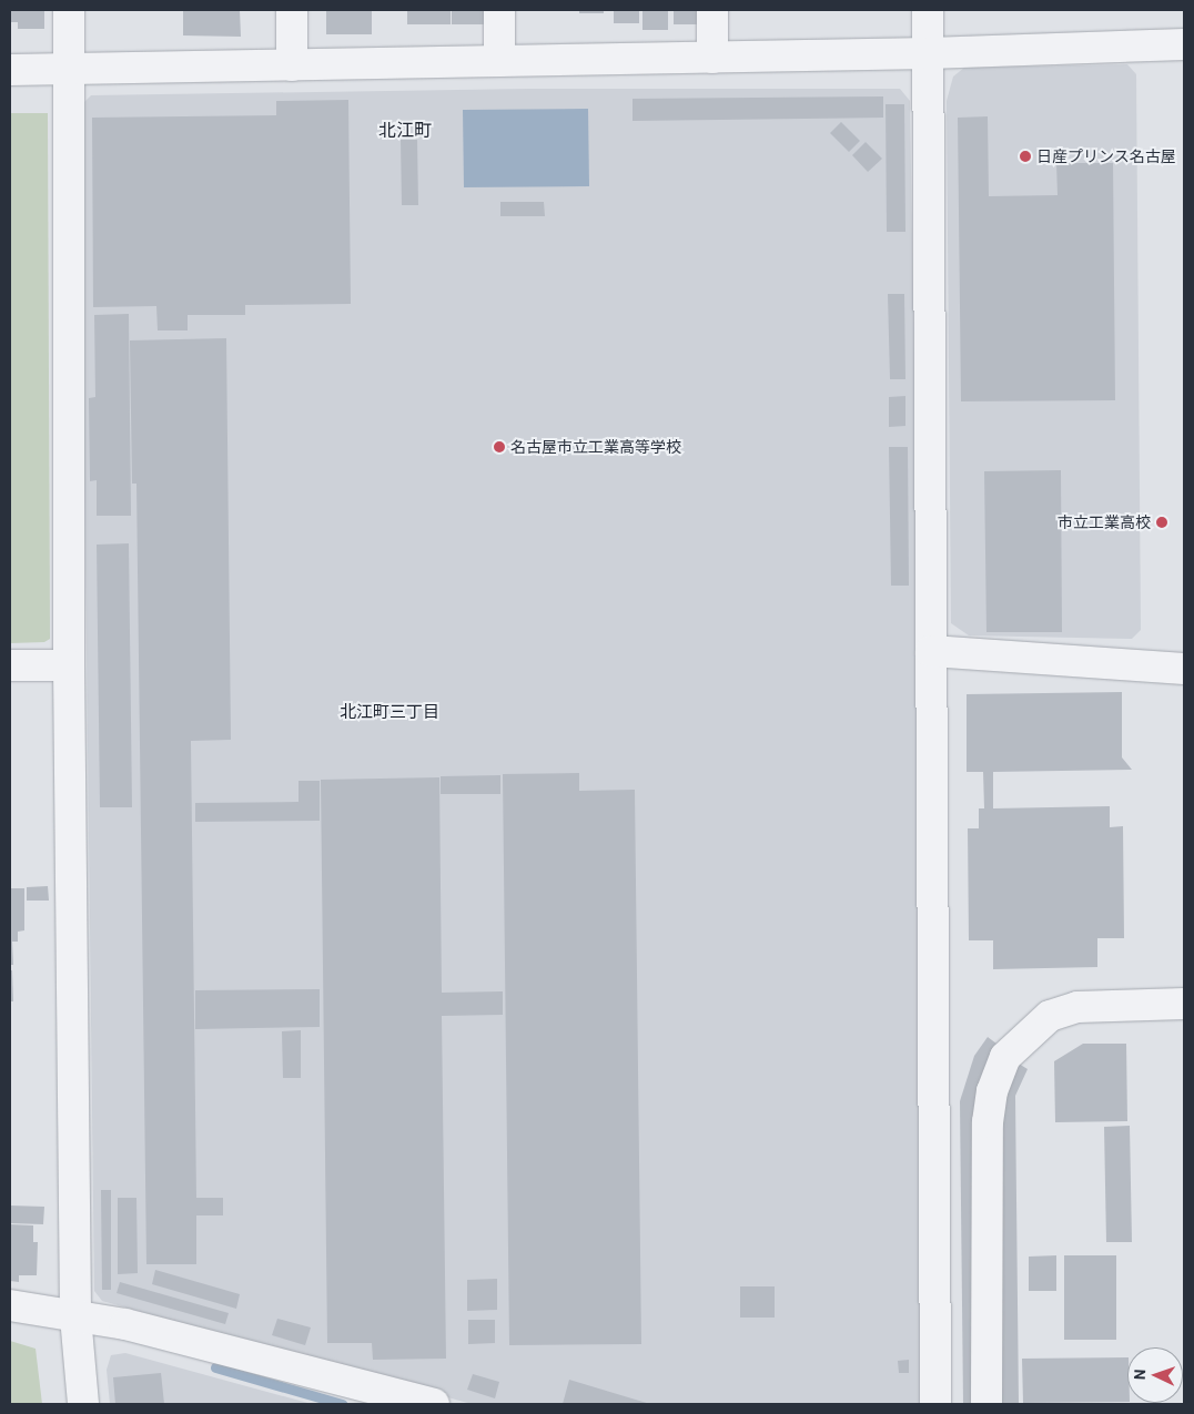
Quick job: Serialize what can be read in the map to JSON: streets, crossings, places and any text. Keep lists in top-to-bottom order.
{
  "districts": ["北江町", "北江町三丁目"],
  "places": ["日産プリンス名古屋", "名古屋市立工業高等学校", "市立工業高校"],
  "north": "left"
}
